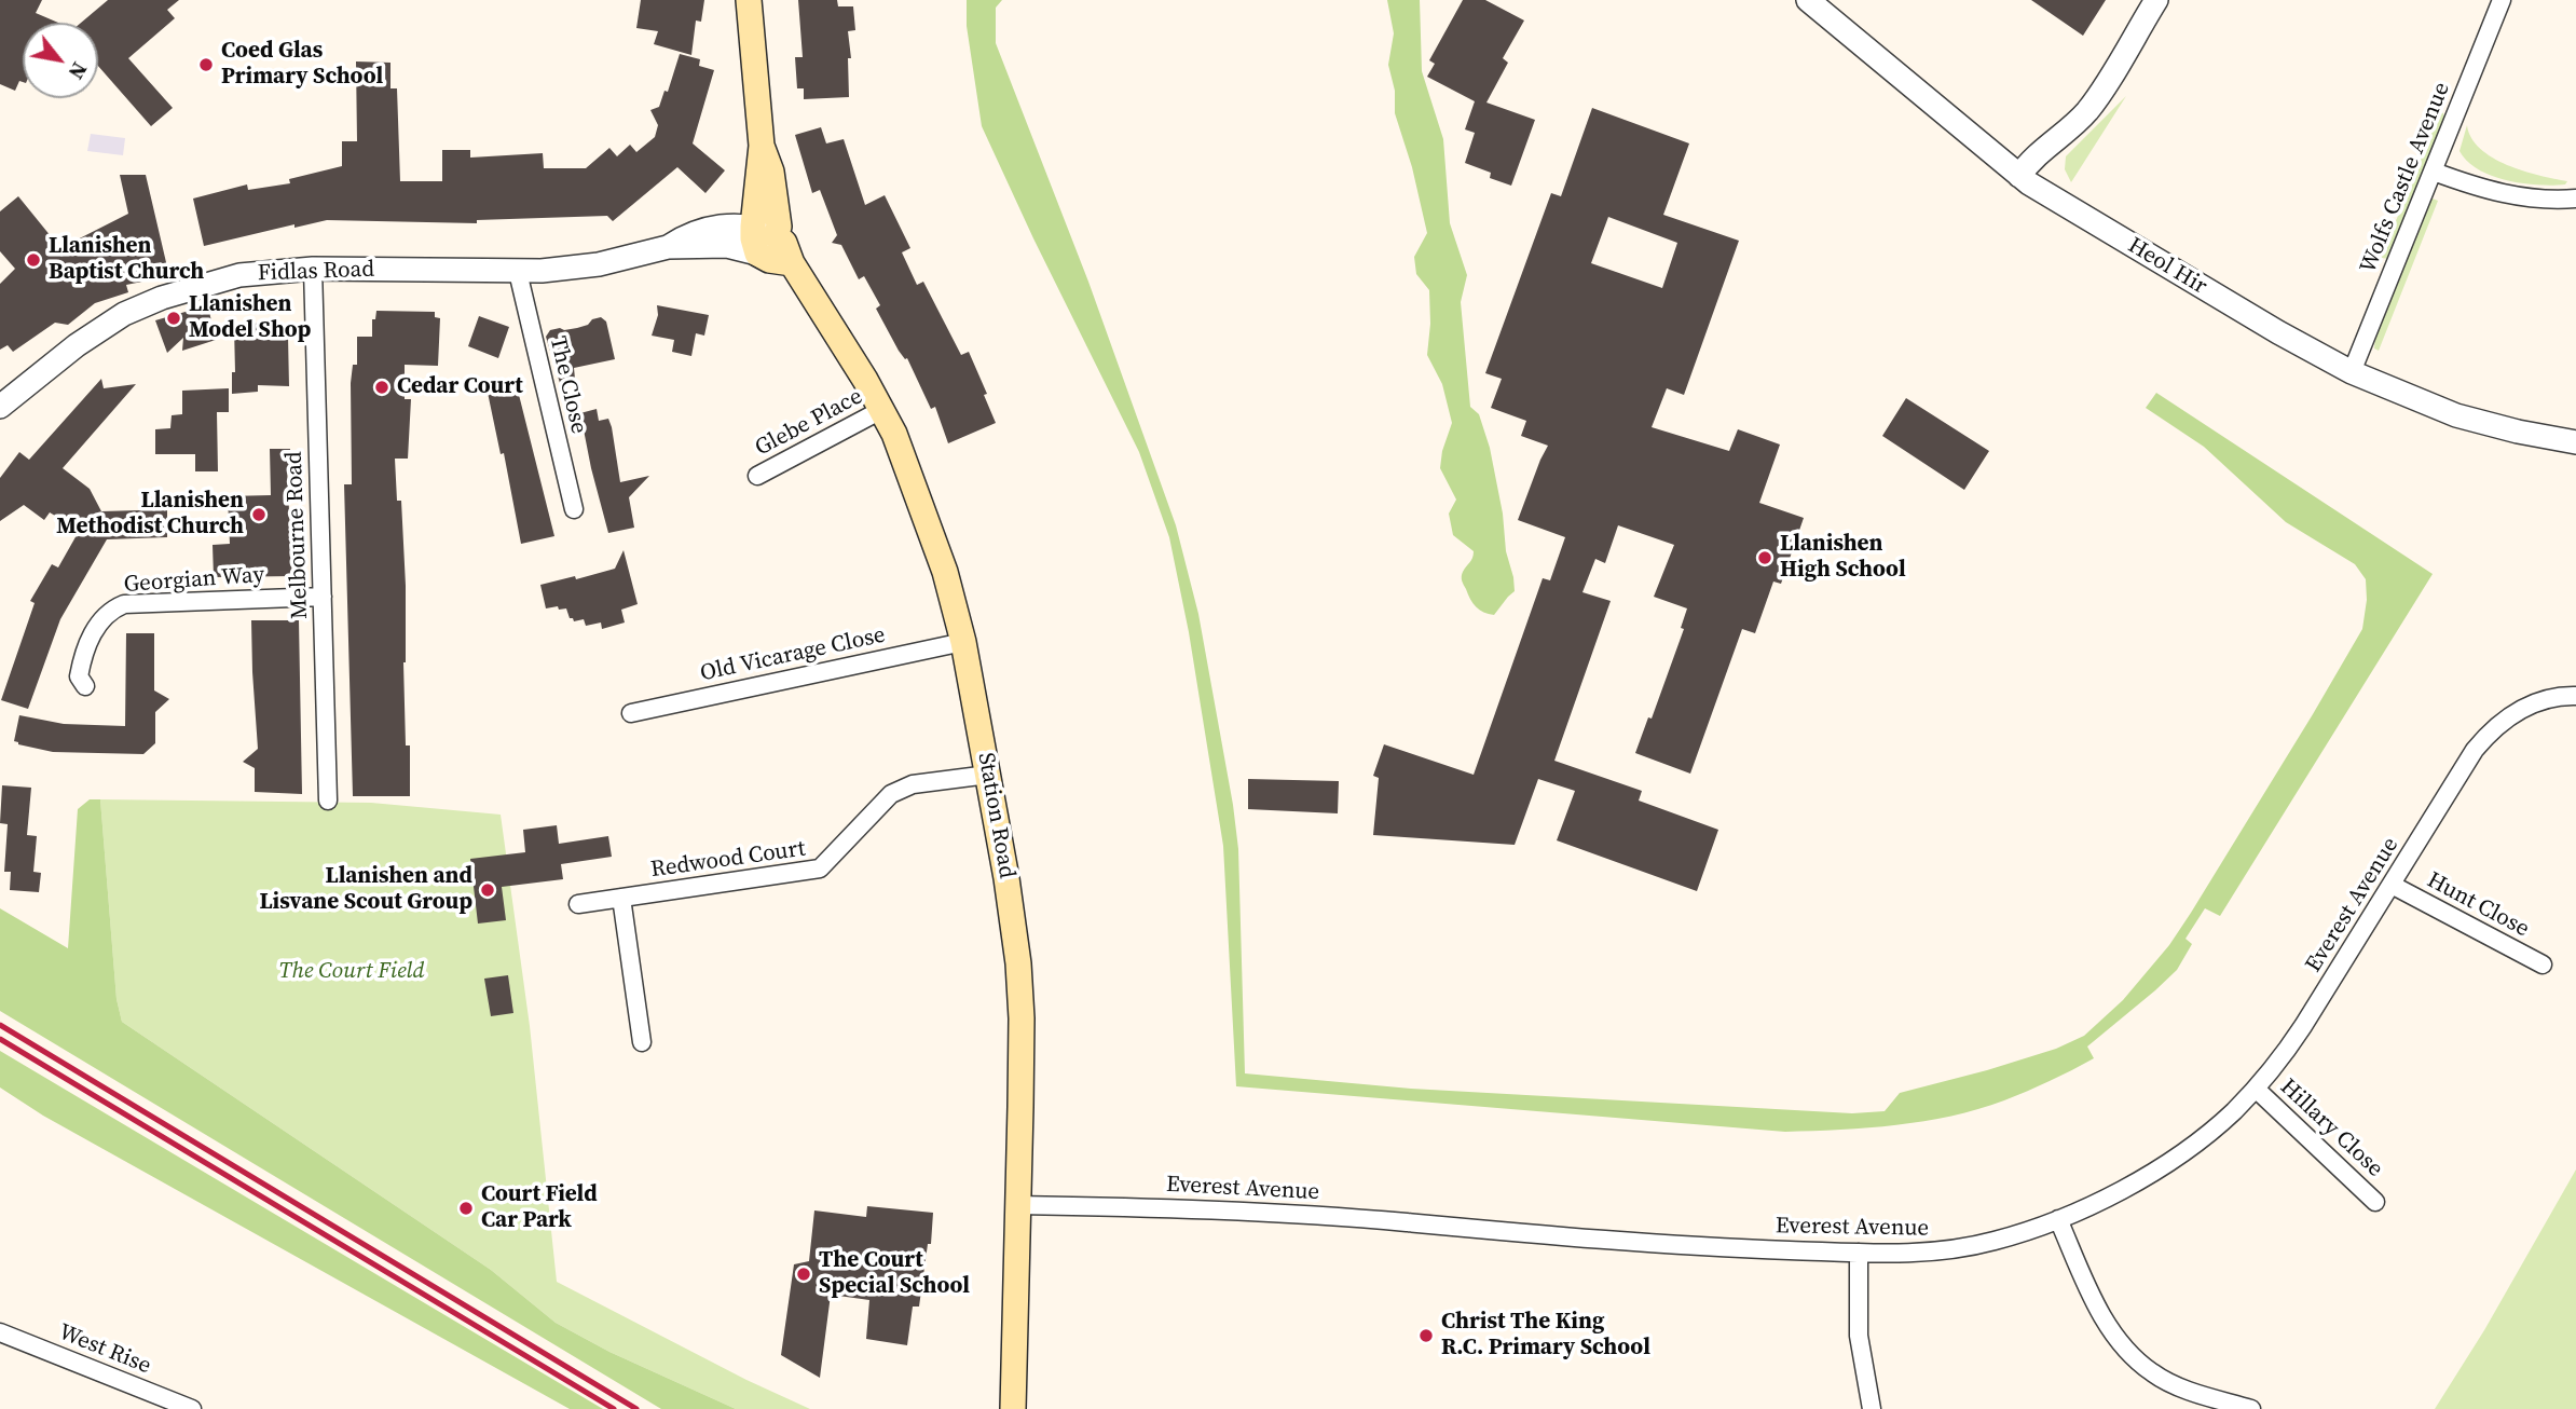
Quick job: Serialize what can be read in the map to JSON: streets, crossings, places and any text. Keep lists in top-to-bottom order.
{
  "streets": {
    "main road": ["Fidlas Road", "Station Road"],
    "street": [
      "Wolfs Castle Avenue",
      "Heol Hir",
      "The Close",
      "Glebe Place",
      "Melbourne Road",
      "Georgian Way",
      "Old Vicarage Close",
      "Redwood Court",
      "Everest Avenue",
      "Hunt Close",
      "Hillary Close",
      "West Rise"
    ]
  },
  "crossings": [
    ["Wolfs Castle Avenue", "Heol Hir"],
    ["Fidlas Road", "The Close"],
    ["Fidlas Road", "Melbourne Road"],
    ["Fidlas Road", "Station Road"],
    ["Glebe Place", "Station Road"],
    ["Melbourne Road", "Georgian Way"],
    ["Old Vicarage Close", "Station Road"],
    ["Station Road", "Redwood Court"],
    ["Station Road", "Everest Avenue"],
    ["Everest Avenue", "Hunt Close"],
    ["Everest Avenue", "Hillary Close"]
  ],
  "parks": ["The Court Field"],
  "places": [
    "Coed Glas Primary School",
    "Llanishen Baptist Church",
    "Llanishen Model Shop",
    "Cedar Court",
    "Llanishen Methodist Church",
    "Llanishen High School",
    "Llanishen and Lisvane Scout Group",
    "Court Field Car Park",
    "The Court Special School",
    "Christ The King R.C. Primary School"
  ],
  "north": "bottom right"
}
